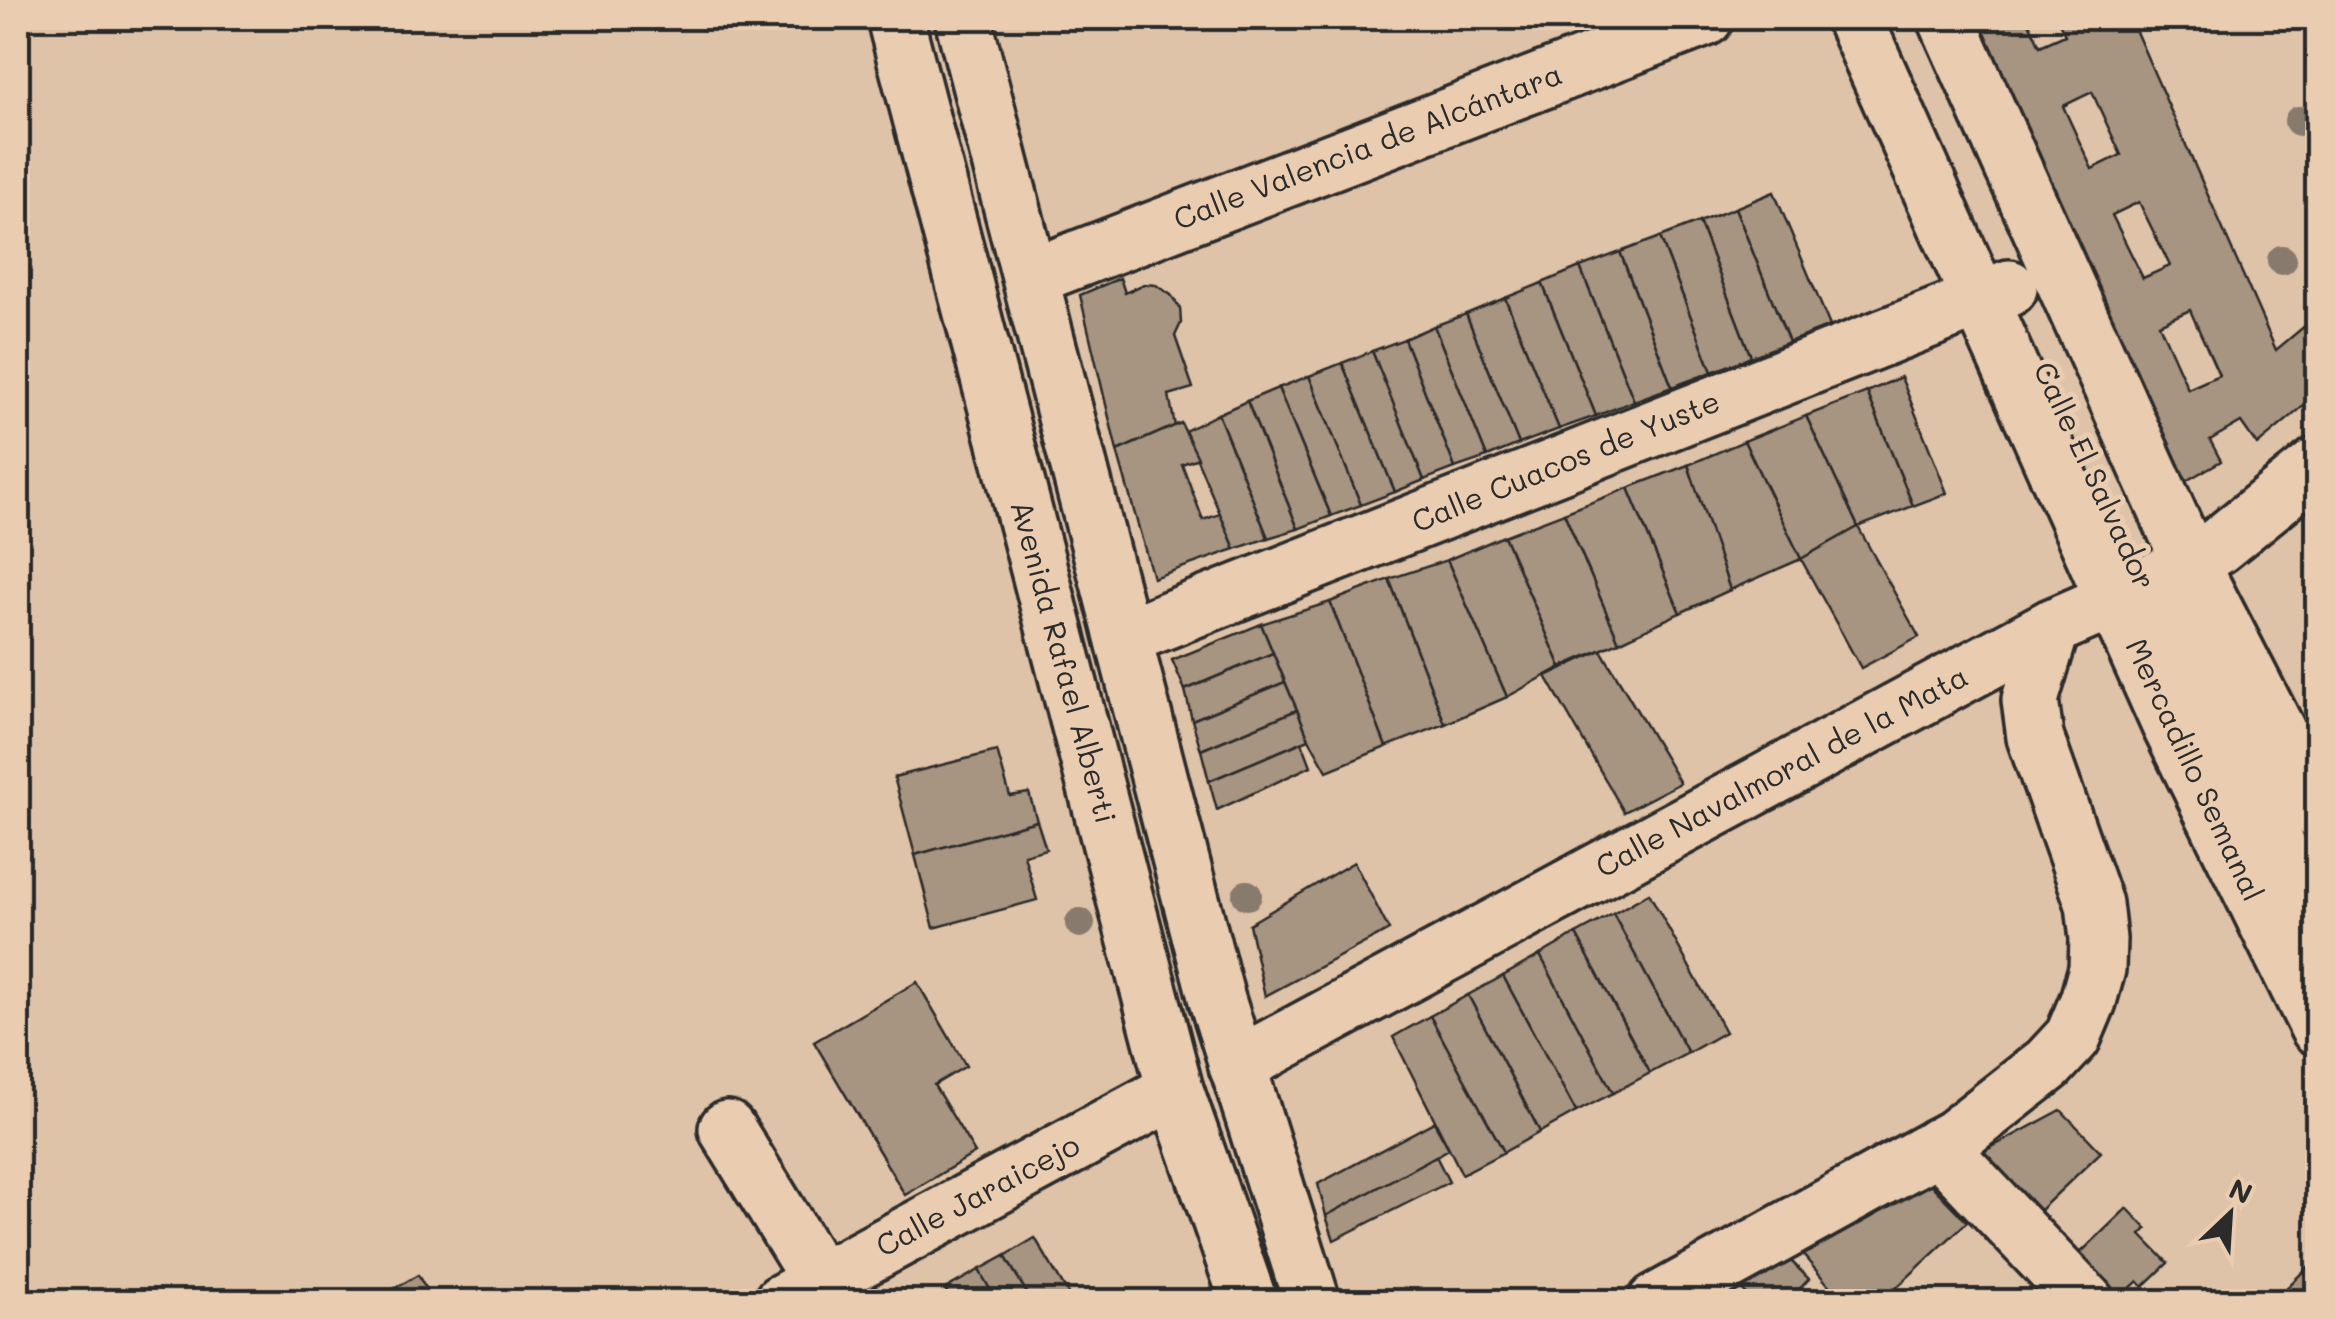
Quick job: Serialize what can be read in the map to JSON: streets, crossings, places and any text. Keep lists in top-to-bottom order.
{
  "streets": {
    "street": [
      "Calle Valencia de Alcántara",
      "Calle Cuacos de Yuste",
      "Calle El Salvador",
      "Avenida Rafael Alberti",
      "Mercadillo Semanal",
      "Calle Navalmoral de la Mata",
      "Calle Jaraicejo"
    ]
  },
  "crossings": [
    ["Calle Cuacos de Yuste", "Calle El Salvador"],
    ["Calle El Salvador", "Mercadillo Semanal"],
    ["Calle El Salvador", "Calle Navalmoral de la Mata"],
    ["Avenida Rafael Alberti", "Calle Jaraicejo"],
    ["Mercadillo Semanal", "Calle Navalmoral de la Mata"]
  ],
  "north": "top right"
}
